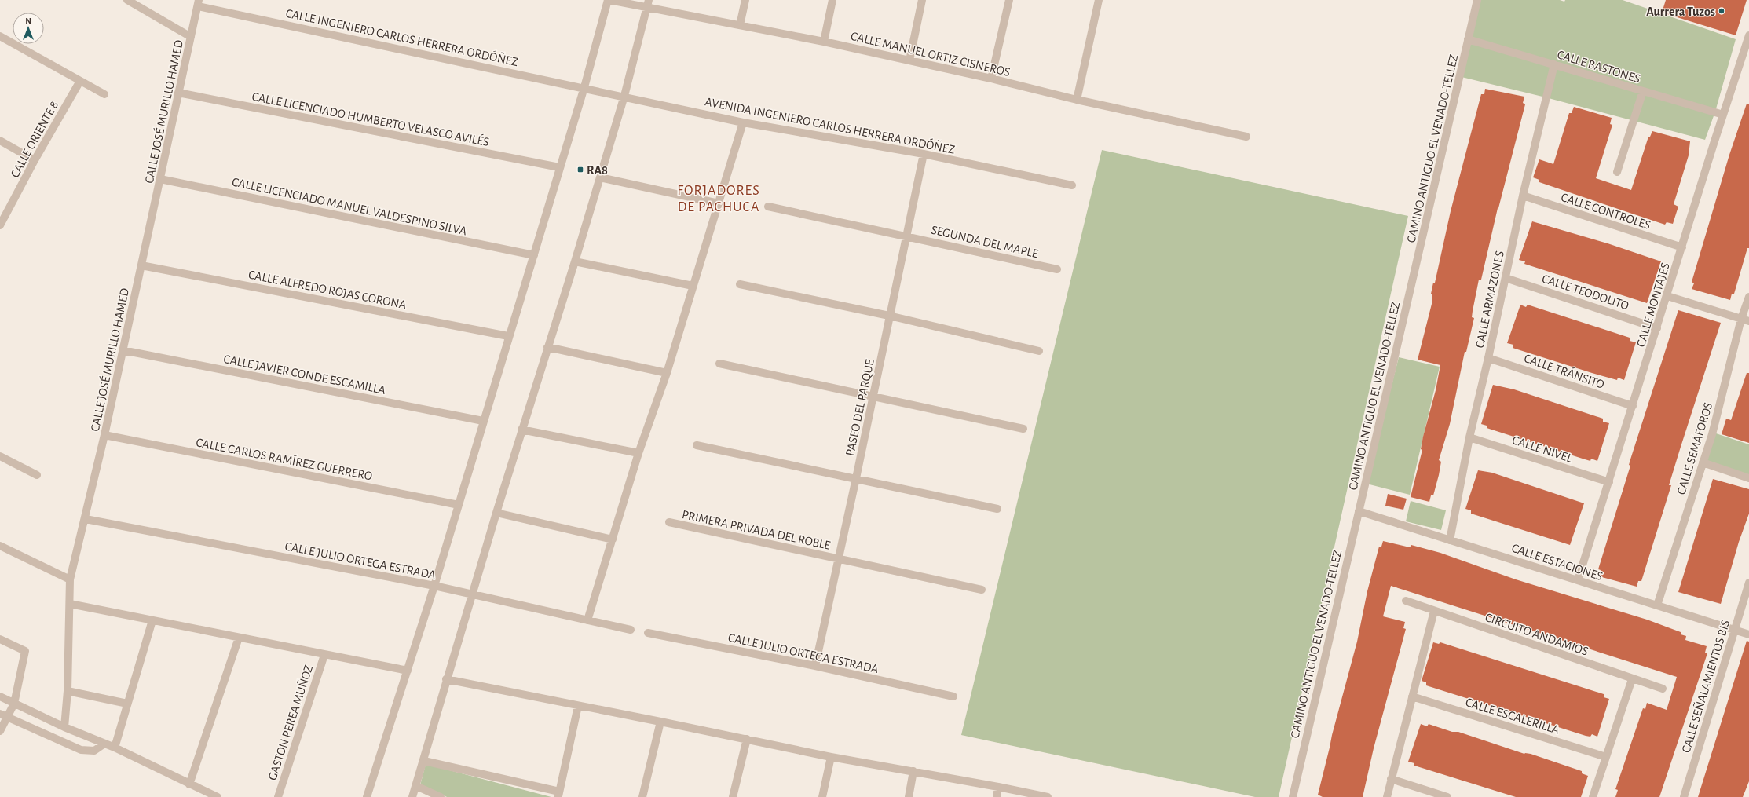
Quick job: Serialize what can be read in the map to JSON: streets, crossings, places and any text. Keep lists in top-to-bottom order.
{
  "streets": {
    "street": [
      "CALLE INGENIERO CARLOS HERRERA ORDÓÑEZ",
      "CALLE MANUEL ORTIZ CISNEROS",
      "CALLE BASTONES",
      "CALLE JOSÉ MURILLO HAMED",
      "CALLE LICENCIADO HUMBERTO VELASCO AVILÉS",
      "AVENIDA INGENIERO CARLOS HERRERA ORDÓÑEZ",
      "CALLE ORIENTE 8",
      "CAMINO ANTIGUO EL VENADO-TELLEZ",
      "CALLE LICENCIADO MANUEL VALDESPINO SILVA",
      "CALLE CONTROLES",
      "SEGUNDA DEL MAPLE",
      "CALLE ALFREDO ROJAS CORONA",
      "CALLE TEODOLITO",
      "CALLE ARMAZONES",
      "CALLE MONTAJES",
      "CALLE TRÁNSITO",
      "CALLE JAVIER CONDE ESCAMILLA",
      "PASEO DEL PARQUE",
      "CALLE NIVEL",
      "CALLE SEMÁFOROS",
      "CALLE CARLOS RAMÍREZ GUERRERO",
      "PRIMERA PRIVADA DEL ROBLE",
      "CALLE JULIO ORTEGA ESTRADA",
      "CALLE ESTACIONES",
      "CIRCUITO ANDAMIOS",
      "CALLE SEÑALAMIENTOS BIS",
      "CALLE ESCALERILLA",
      "GASTON PEREA MUÑOZ"
    ]
  },
  "crossings": [
    ["CALLE INGENIERO CARLOS HERRERA ORDÓÑEZ", "CALLE JOSÉ MURILLO HAMED"],
    ["CALLE INGENIERO CARLOS HERRERA ORDÓÑEZ", "AVENIDA INGENIERO CARLOS HERRERA ORDÓÑEZ"],
    ["CALLE BASTONES", "CAMINO ANTIGUO EL VENADO-TELLEZ"],
    ["CALLE BASTONES", "CALLE ARMAZONES"],
    ["CALLE BASTONES", "CALLE MONTAJES"],
    ["CALLE JOSÉ MURILLO HAMED", "CALLE LICENCIADO HUMBERTO VELASCO AVILÉS"],
    ["CALLE JOSÉ MURILLO HAMED", "CALLE LICENCIADO MANUEL VALDESPINO SILVA"],
    ["CALLE JOSÉ MURILLO HAMED", "CALLE ALFREDO ROJAS CORONA"],
    ["CALLE JOSÉ MURILLO HAMED", "CALLE JAVIER CONDE ESCAMILLA"],
    ["CALLE JOSÉ MURILLO HAMED", "CALLE CARLOS RAMÍREZ GUERRERO"],
    ["CALLE JOSÉ MURILLO HAMED", "CALLE JULIO ORTEGA ESTRADA"],
    ["AVENIDA INGENIERO CARLOS HERRERA ORDÓÑEZ", "PASEO DEL PARQUE"],
    ["CAMINO ANTIGUO EL VENADO-TELLEZ", "CALLE ESTACIONES"],
    ["CALLE CONTROLES", "CALLE ARMAZONES"],
    ["CALLE CONTROLES", "CALLE MONTAJES"],
    ["SEGUNDA DEL MAPLE", "PASEO DEL PARQUE"],
    ["CALLE TEODOLITO", "CALLE ARMAZONES"],
    ["CALLE TEODOLITO", "CALLE MONTAJES"],
    ["CALLE ARMAZONES", "CALLE TRÁNSITO"],
    ["CALLE ARMAZONES", "CALLE NIVEL"],
    ["CALLE ARMAZONES", "CALLE ESTACIONES"],
    ["CALLE MONTAJES", "CALLE TRÁNSITO"],
    ["CALLE MONTAJES", "CALLE NIVEL"],
    ["CALLE MONTAJES", "CALLE ESTACIONES"],
    ["PASEO DEL PARQUE", "PRIMERA PRIVADA DEL ROBLE"],
    ["PASEO DEL PARQUE", "CALLE JULIO ORTEGA ESTRADA"],
    ["CALLE SEMÁFOROS", "CALLE ESTACIONES"],
    ["CALLE ESTACIONES", "CALLE SEÑALAMIENTOS BIS"]
  ],
  "districts": ["FORJADORES DE PACHUCA"],
  "places": {
    "other": ["Aurrera Tuzos"],
    "transit": ["RA8"]
  },
  "north": "top"
}
